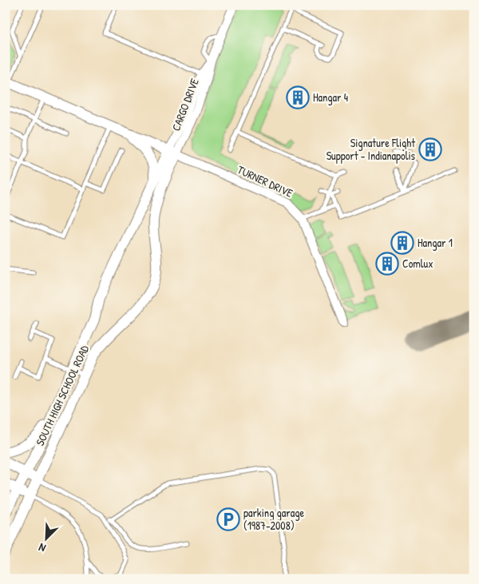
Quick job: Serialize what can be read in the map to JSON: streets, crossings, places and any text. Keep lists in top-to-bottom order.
{
  "streets": {
    "street": ["CARGO DRIVE", "TURNER DRIVE", "SOUTH HIGH SCHOOL ROAD"]
  },
  "crossings": [
    ["CARGO DRIVE", "TURNER DRIVE"],
    ["CARGO DRIVE", "SOUTH HIGH SCHOOL ROAD"],
    ["TURNER DRIVE", "SOUTH HIGH SCHOOL ROAD"]
  ],
  "places": {
    "building": [
      "Hangar 4",
      "Signature Flight Support - Indianapolis",
      "Hangar 1",
      "Comlux"
    ],
    "parking": ["parking garage (1987-2008)"]
  },
  "north": "bottom left"
}
